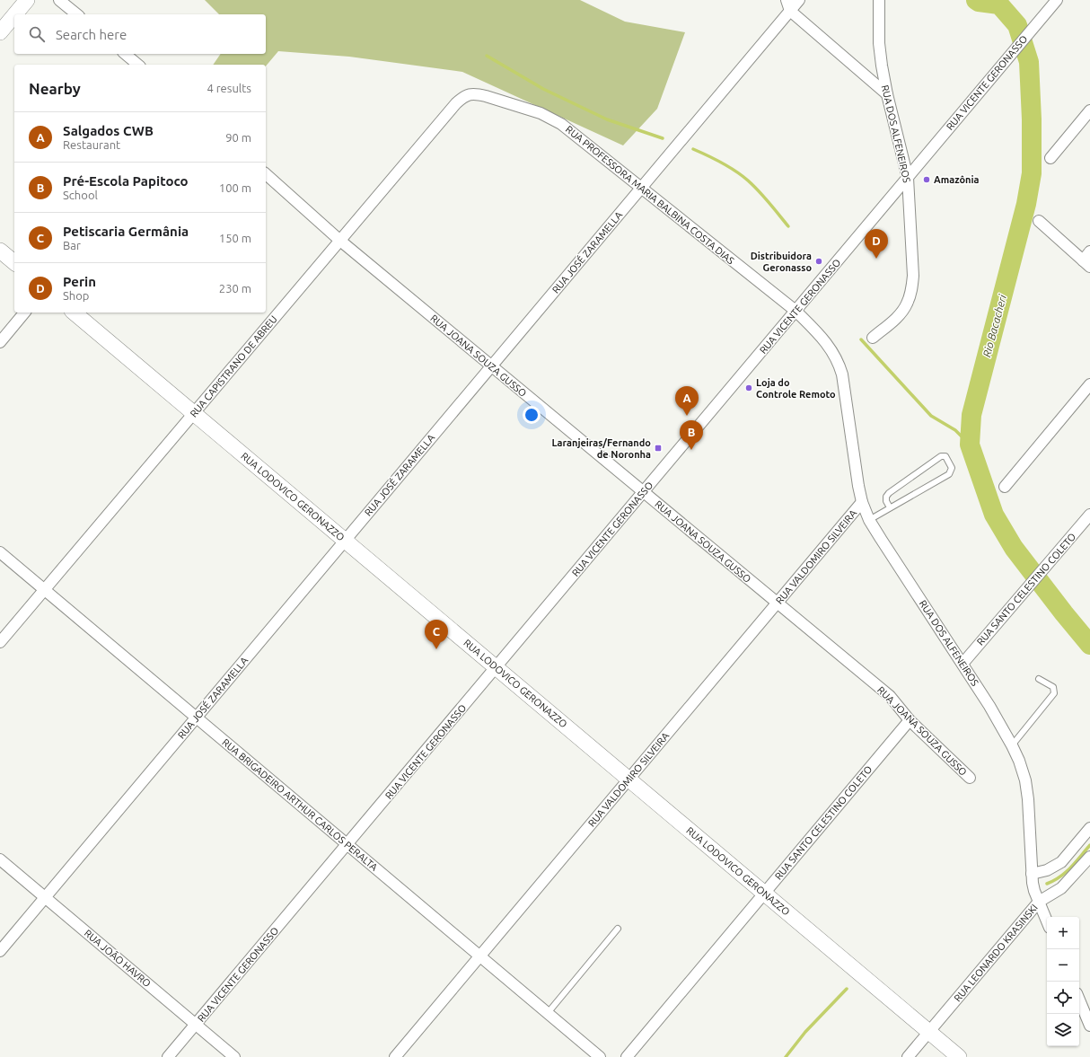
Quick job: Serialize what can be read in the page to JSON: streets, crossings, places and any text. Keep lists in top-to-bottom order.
{
  "streets": {
    "main road": ["RUA LODOVICO GERONAZZO"],
    "street": [
      "RUA VICENTE GERONASSO",
      "RUA DOS ALFENEIROS",
      "RUA PROFESSORA MARIA BALBINA COSTA DIAS",
      "RUA JOSÉ ZARAMELLA",
      "RUA JOANA SOUZA GUSSO",
      "RUA CAPISTRANO DE ABREU",
      "RUA VALDOMIRO SILVEIRA",
      "RUA SANTO CELESTINO COLETO",
      "RUA BRIGADEIRO ARTHUR CARLOS PERALTA",
      "RUA LEONARDO KRASINSKI",
      "RUA JOÃO HAVRO"
    ]
  },
  "crossings": [
    ["RUA VICENTE GERONASSO", "RUA DOS ALFENEIROS"],
    ["RUA VICENTE GERONASSO", "RUA PROFESSORA MARIA BALBINA COSTA DIAS"],
    ["RUA VICENTE GERONASSO", "RUA JOANA SOUZA GUSSO"],
    ["RUA VICENTE GERONASSO", "RUA LODOVICO GERONAZZO"],
    ["RUA VICENTE GERONASSO", "RUA BRIGADEIRO ARTHUR CARLOS PERALTA"],
    ["RUA VICENTE GERONASSO", "RUA JOÃO HAVRO"],
    ["RUA DOS ALFENEIROS", "RUA PROFESSORA MARIA BALBINA COSTA DIAS"],
    ["RUA DOS ALFENEIROS", "RUA VALDOMIRO SILVEIRA"],
    ["RUA DOS ALFENEIROS", "RUA SANTO CELESTINO COLETO"],
    ["RUA DOS ALFENEIROS", "RUA LEONARDO KRASINSKI"],
    ["RUA PROFESSORA MARIA BALBINA COSTA DIAS", "RUA JOSÉ ZARAMELLA"],
    ["RUA PROFESSORA MARIA BALBINA COSTA DIAS", "RUA CAPISTRANO DE ABREU"],
    ["RUA JOSÉ ZARAMELLA", "RUA JOANA SOUZA GUSSO"],
    ["RUA JOSÉ ZARAMELLA", "RUA LODOVICO GERONAZZO"],
    ["RUA JOSÉ ZARAMELLA", "RUA BRIGADEIRO ARTHUR CARLOS PERALTA"],
    ["RUA JOSÉ ZARAMELLA", "RUA JOÃO HAVRO"],
    ["RUA JOANA SOUZA GUSSO", "RUA CAPISTRANO DE ABREU"],
    ["RUA JOANA SOUZA GUSSO", "RUA VALDOMIRO SILVEIRA"],
    ["RUA JOANA SOUZA GUSSO", "RUA SANTO CELESTINO COLETO"],
    ["RUA CAPISTRANO DE ABREU", "RUA LODOVICO GERONAZZO"],
    ["RUA CAPISTRANO DE ABREU", "RUA BRIGADEIRO ARTHUR CARLOS PERALTA"],
    ["RUA LODOVICO GERONAZZO", "RUA VALDOMIRO SILVEIRA"],
    ["RUA LODOVICO GERONAZZO", "RUA SANTO CELESTINO COLETO"],
    ["RUA LODOVICO GERONAZZO", "RUA LEONARDO KRASINSKI"],
    ["RUA VALDOMIRO SILVEIRA", "RUA BRIGADEIRO ARTHUR CARLOS PERALTA"]
  ],
  "water": ["Rio Bacacheri"],
  "places": {
    "other": ["Amazônia", "Distribuidora Geronasso", "Loja do Controle Remoto"],
    "transit": ["Laranjeiras/Fernando de Noronha"]
  },
  "page": {
    "search": "Search here",
    "heading": ["Nearby", "4 results"],
    "list": [
      {
        "mark": "A",
        "name": "Salgados CWB",
        "note": "Restaurant",
        "value": "90 m"
      },
      {
        "mark": "B",
        "name": "Pré-Escola Papitoco",
        "note": "School",
        "value": "100 m"
      },
      {
        "mark": "C",
        "name": "Petiscaria Germânia",
        "note": "Bar",
        "value": "150 m"
      },
      {
        "mark": "D",
        "name": "Perin",
        "note": "Shop",
        "value": "230 m"
      }
    ],
    "pins": [
      "D",
      "A",
      "B",
      "C"
    ],
    "map_buttons": ["+", "−"]
  }
}
